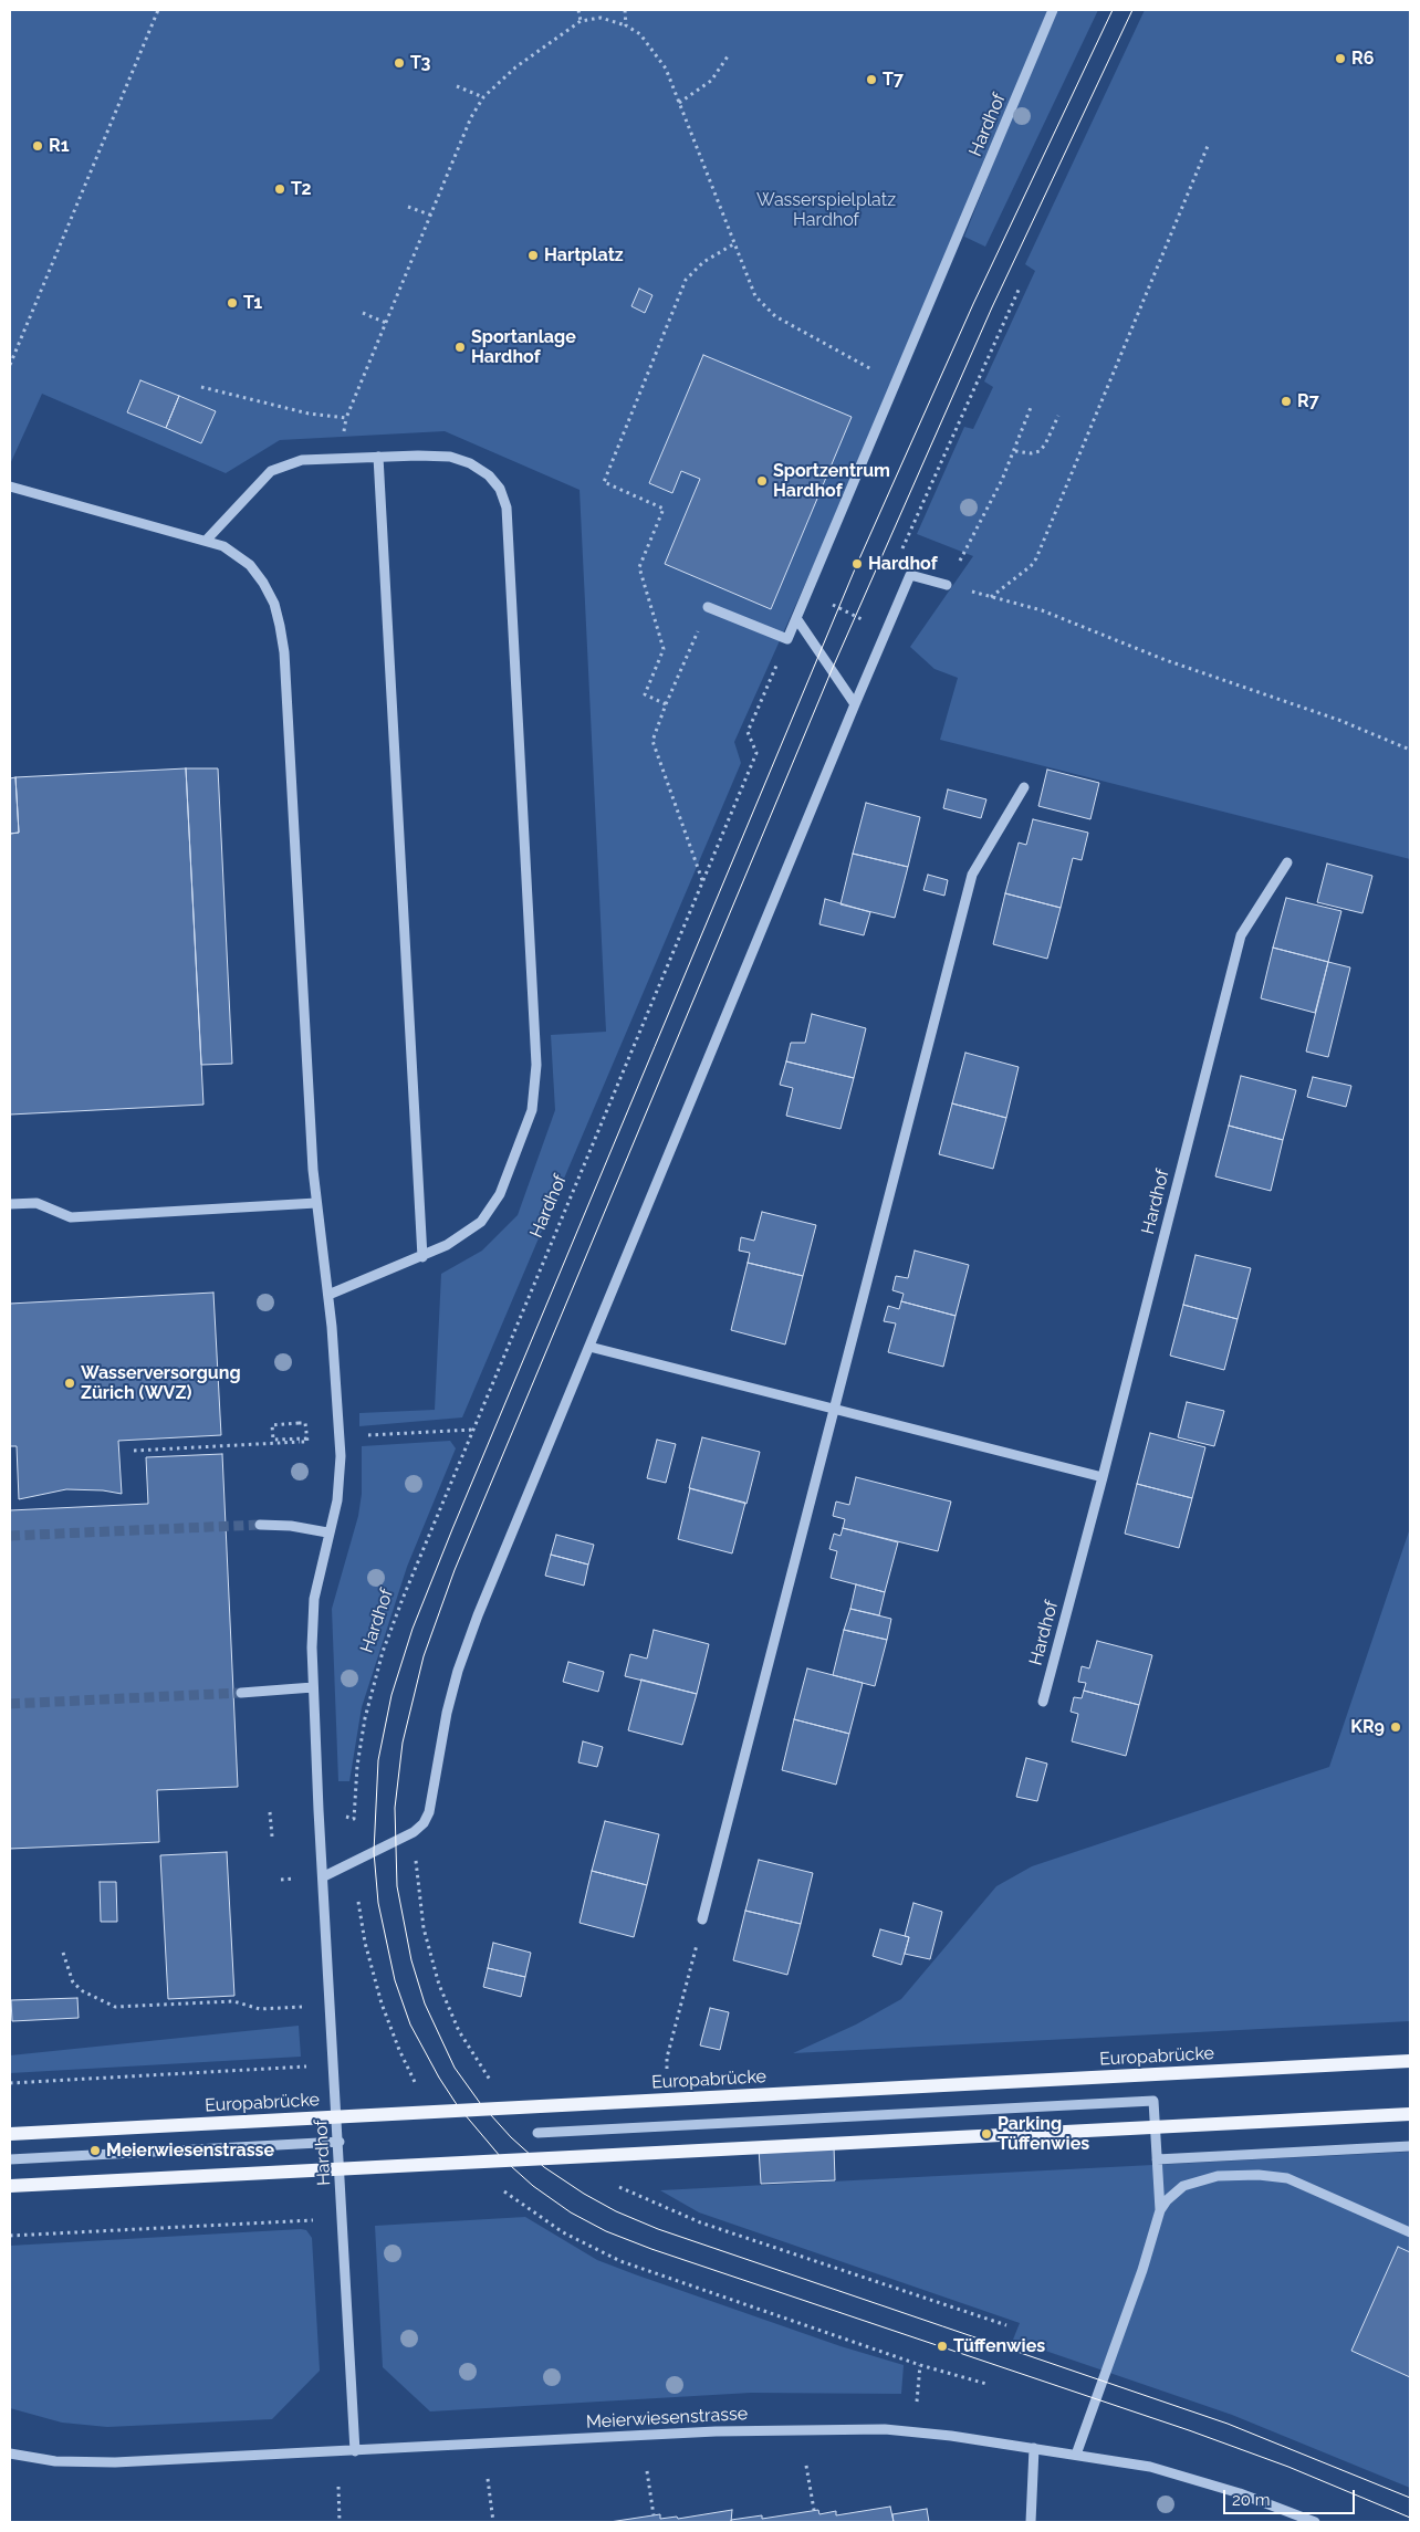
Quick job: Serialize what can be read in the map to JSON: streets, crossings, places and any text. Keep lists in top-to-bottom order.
{
  "streets": {
    "main road": ["Europabrücke"],
    "street": ["Hardhof", "Meierwiesenstrasse"]
  },
  "crossings": [
    ["Hardhof", "Meierwiesenstrasse"]
  ],
  "parks": ["Wasserspielplatz Hardhof"],
  "places": [
    "R6",
    "T3",
    "T7",
    "R1",
    "T2",
    "Hartplatz",
    "T1",
    "Sportanlage Hardhof",
    "R7",
    "Sportzentrum Hardhof",
    "Hardhof",
    "Wasserversorgung Zürich (WVZ)",
    "KR9",
    "Parking Tüffenwies",
    "Meierwiesenstrasse",
    "Tüffenwies"
  ],
  "scale_bar": "20 m"
}
